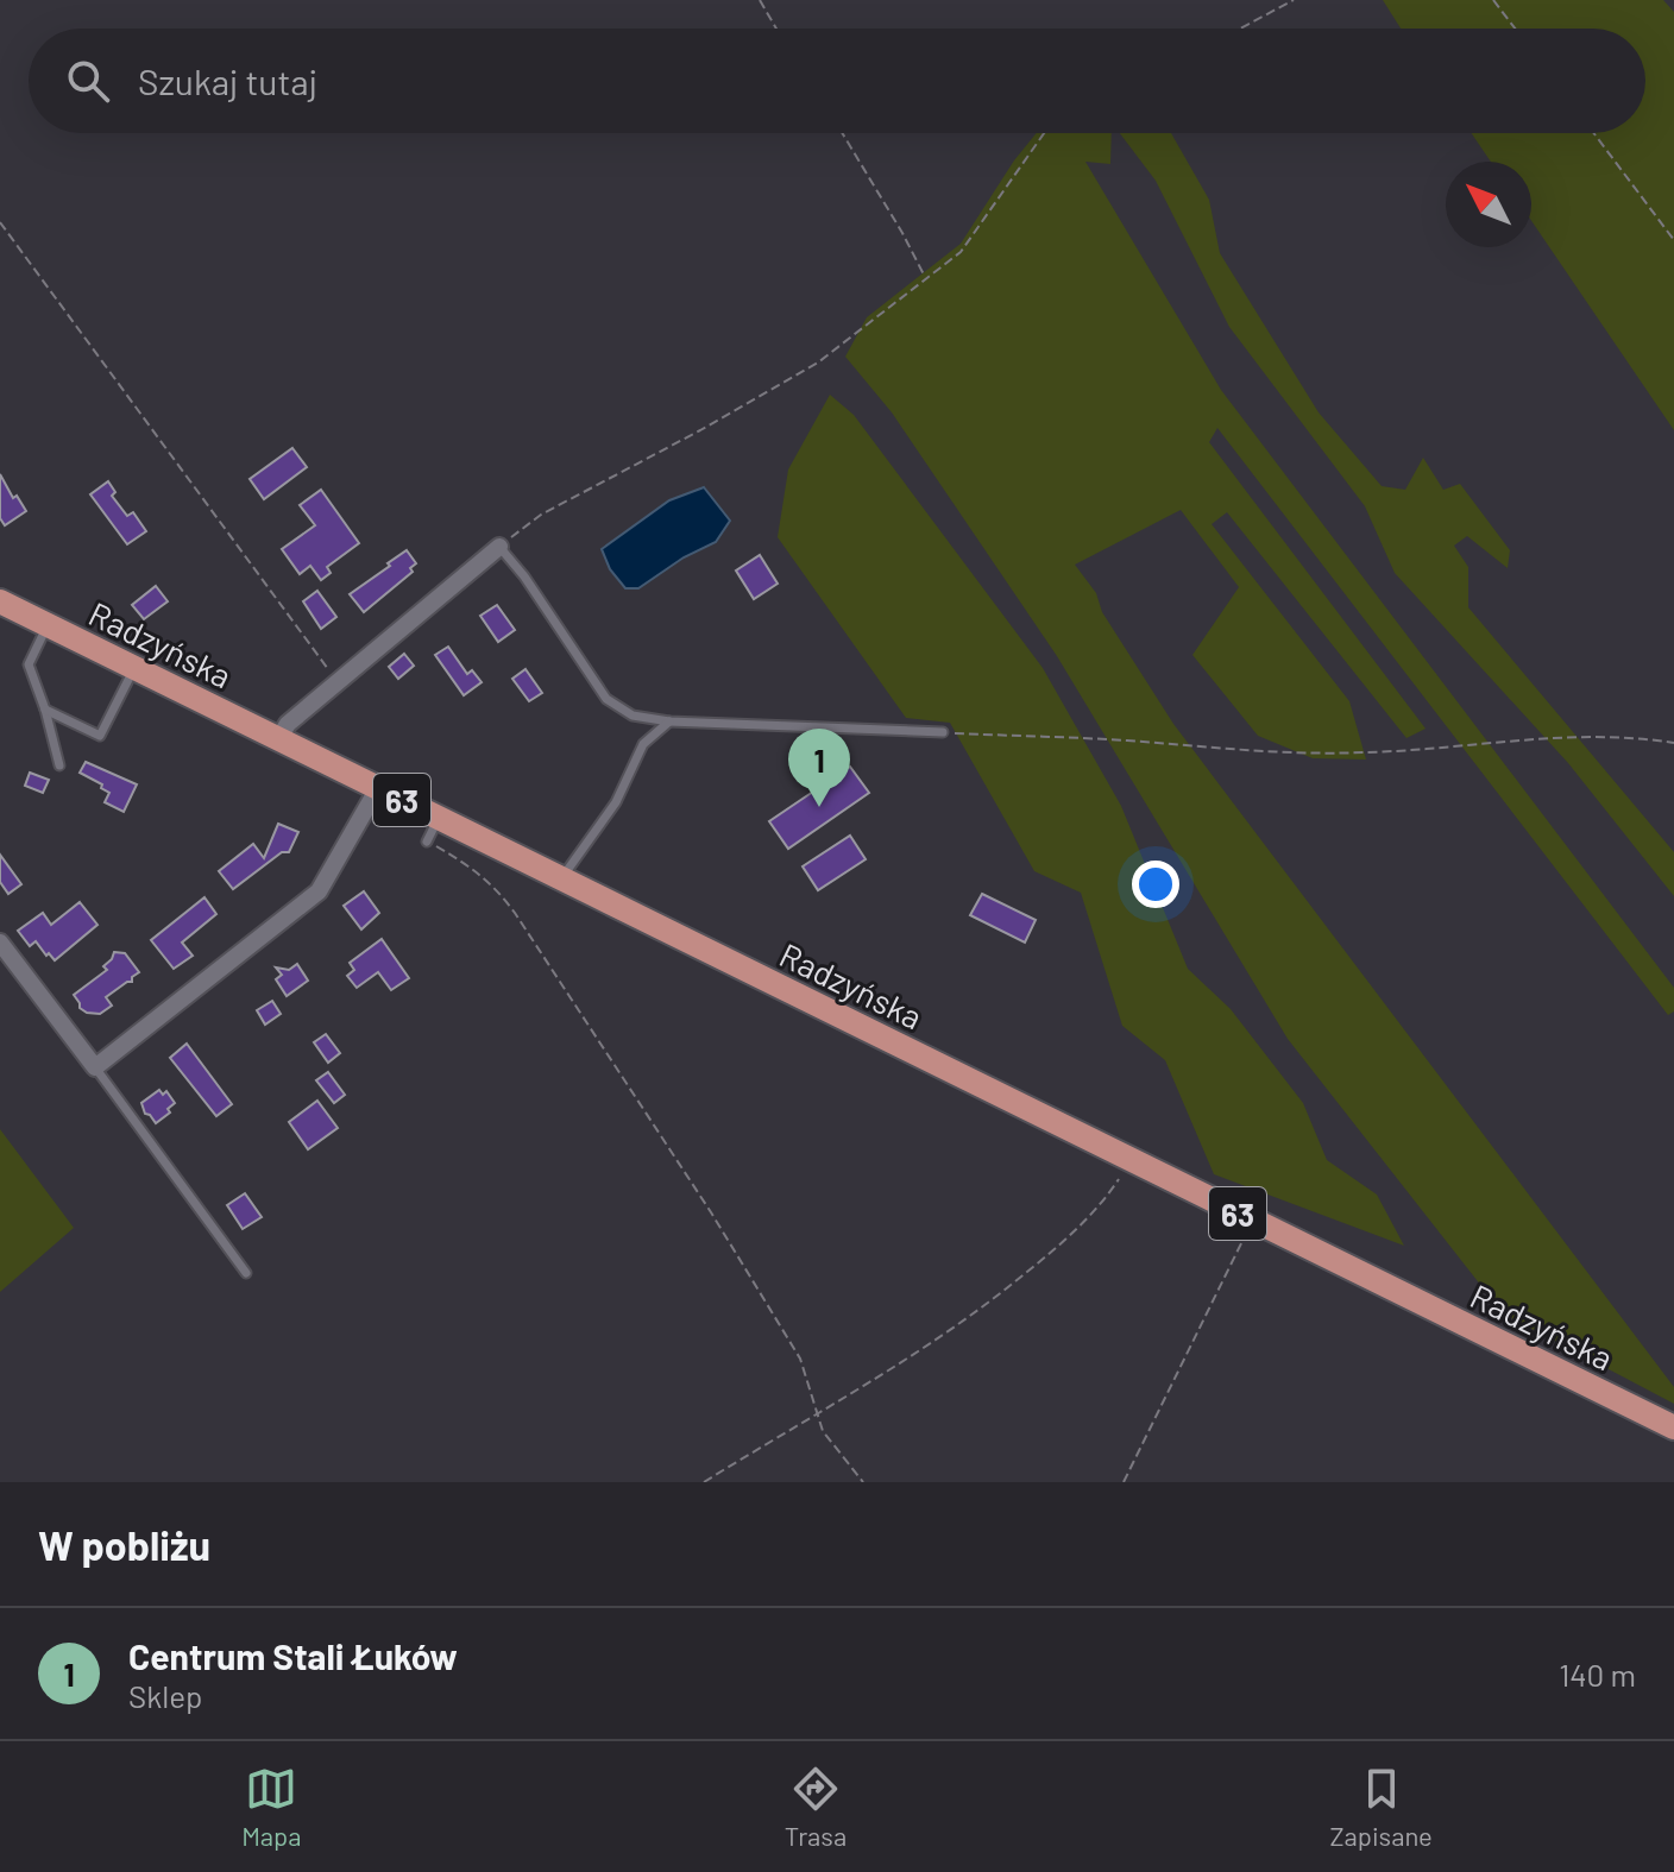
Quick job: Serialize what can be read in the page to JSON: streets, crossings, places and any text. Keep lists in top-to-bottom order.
{
  "streets": {
    "main road": ["Radzyńska", "63"]
  },
  "north": "top left",
  "page": {
    "search": "Szukaj tutaj",
    "pins": "1",
    "heading": "W pobliżu",
    "list": [
      {
        "mark": "1",
        "name": "Centrum Stali Łuków",
        "note": "Sklep",
        "value": "140 m"
      }
    ],
    "nav": ["Mapa", "Trasa", "Zapisane"]
  }
}
